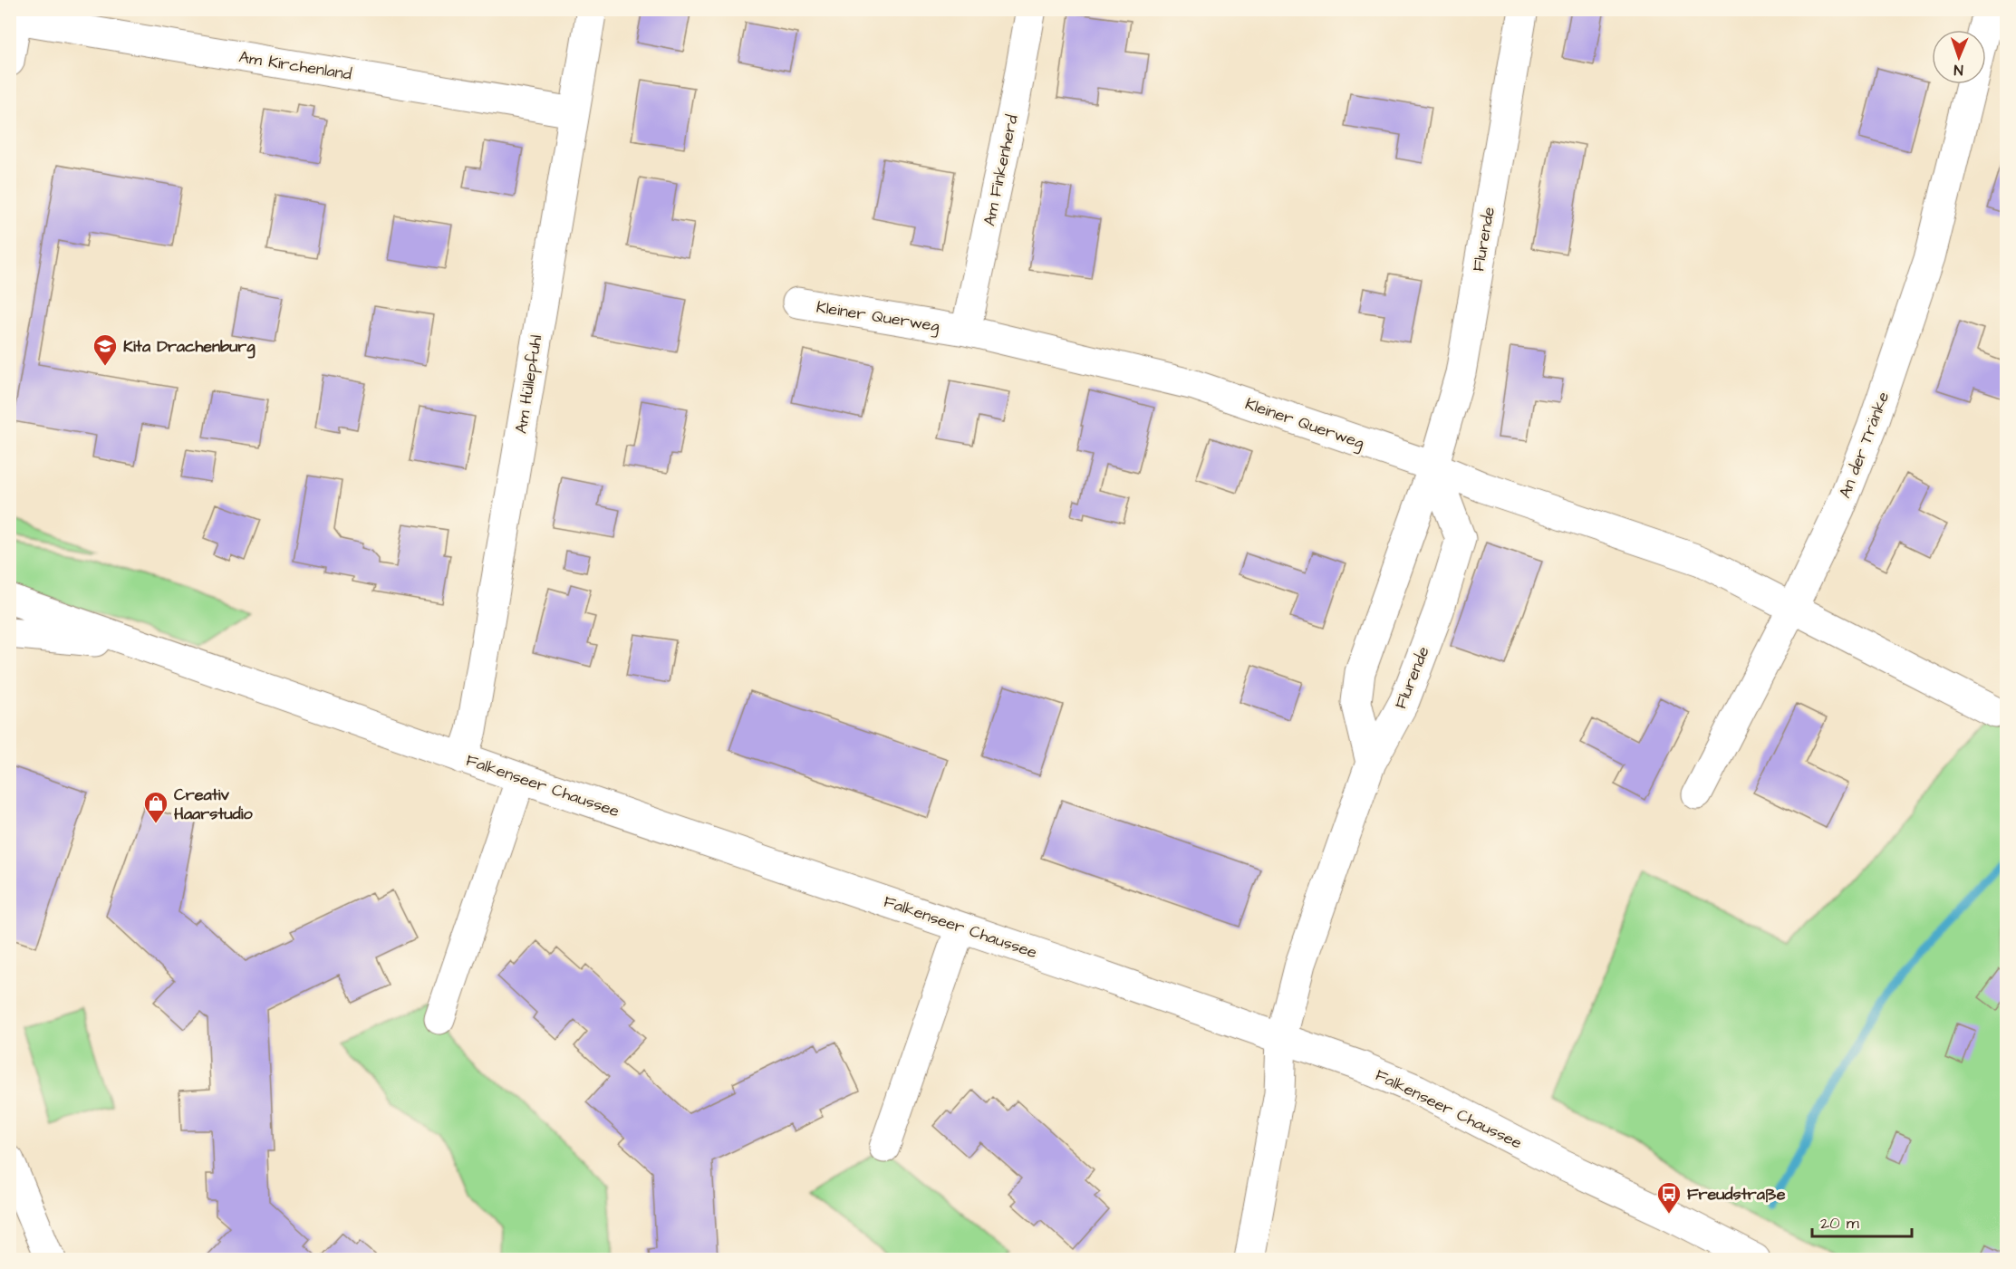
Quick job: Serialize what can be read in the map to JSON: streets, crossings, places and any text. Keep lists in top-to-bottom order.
{
  "streets": {
    "street": [
      "Am Kirchenland",
      "Am Finkenherd",
      "Flurende",
      "Kleiner Querweg",
      "Am Hüllepfuhl",
      "An der Tränke",
      "Falkenseer Chaussee"
    ]
  },
  "crossings": [
    ["Am Kirchenland", "Am Hüllepfuhl"],
    ["Am Finkenherd", "Kleiner Querweg"],
    ["Flurende", "Kleiner Querweg"],
    ["Flurende", "Falkenseer Chaussee"],
    ["Kleiner Querweg", "An der Tränke"],
    ["Am Hüllepfuhl", "Falkenseer Chaussee"]
  ],
  "places": {
    "school or university": ["Kita Drachenburg"],
    "shop": ["Creativ Haarstudio"],
    "bus stop": ["Freudstraße"]
  },
  "scale_bar": "20 m",
  "north": "bottom"
}
